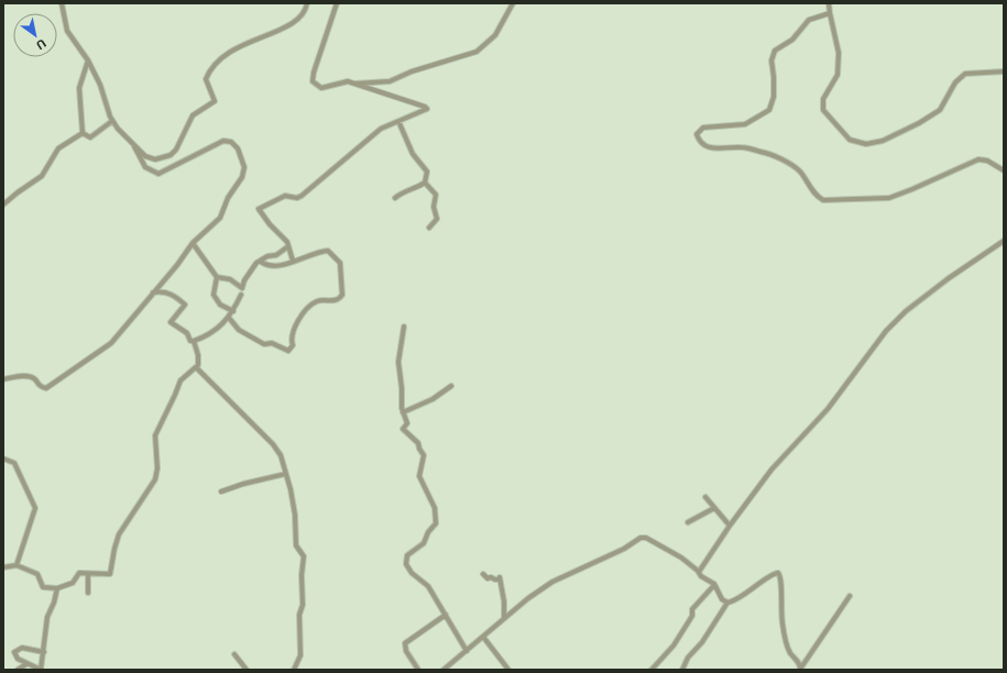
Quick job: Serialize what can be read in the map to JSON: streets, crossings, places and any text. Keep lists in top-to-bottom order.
{
  "north": "bottom right"
}
